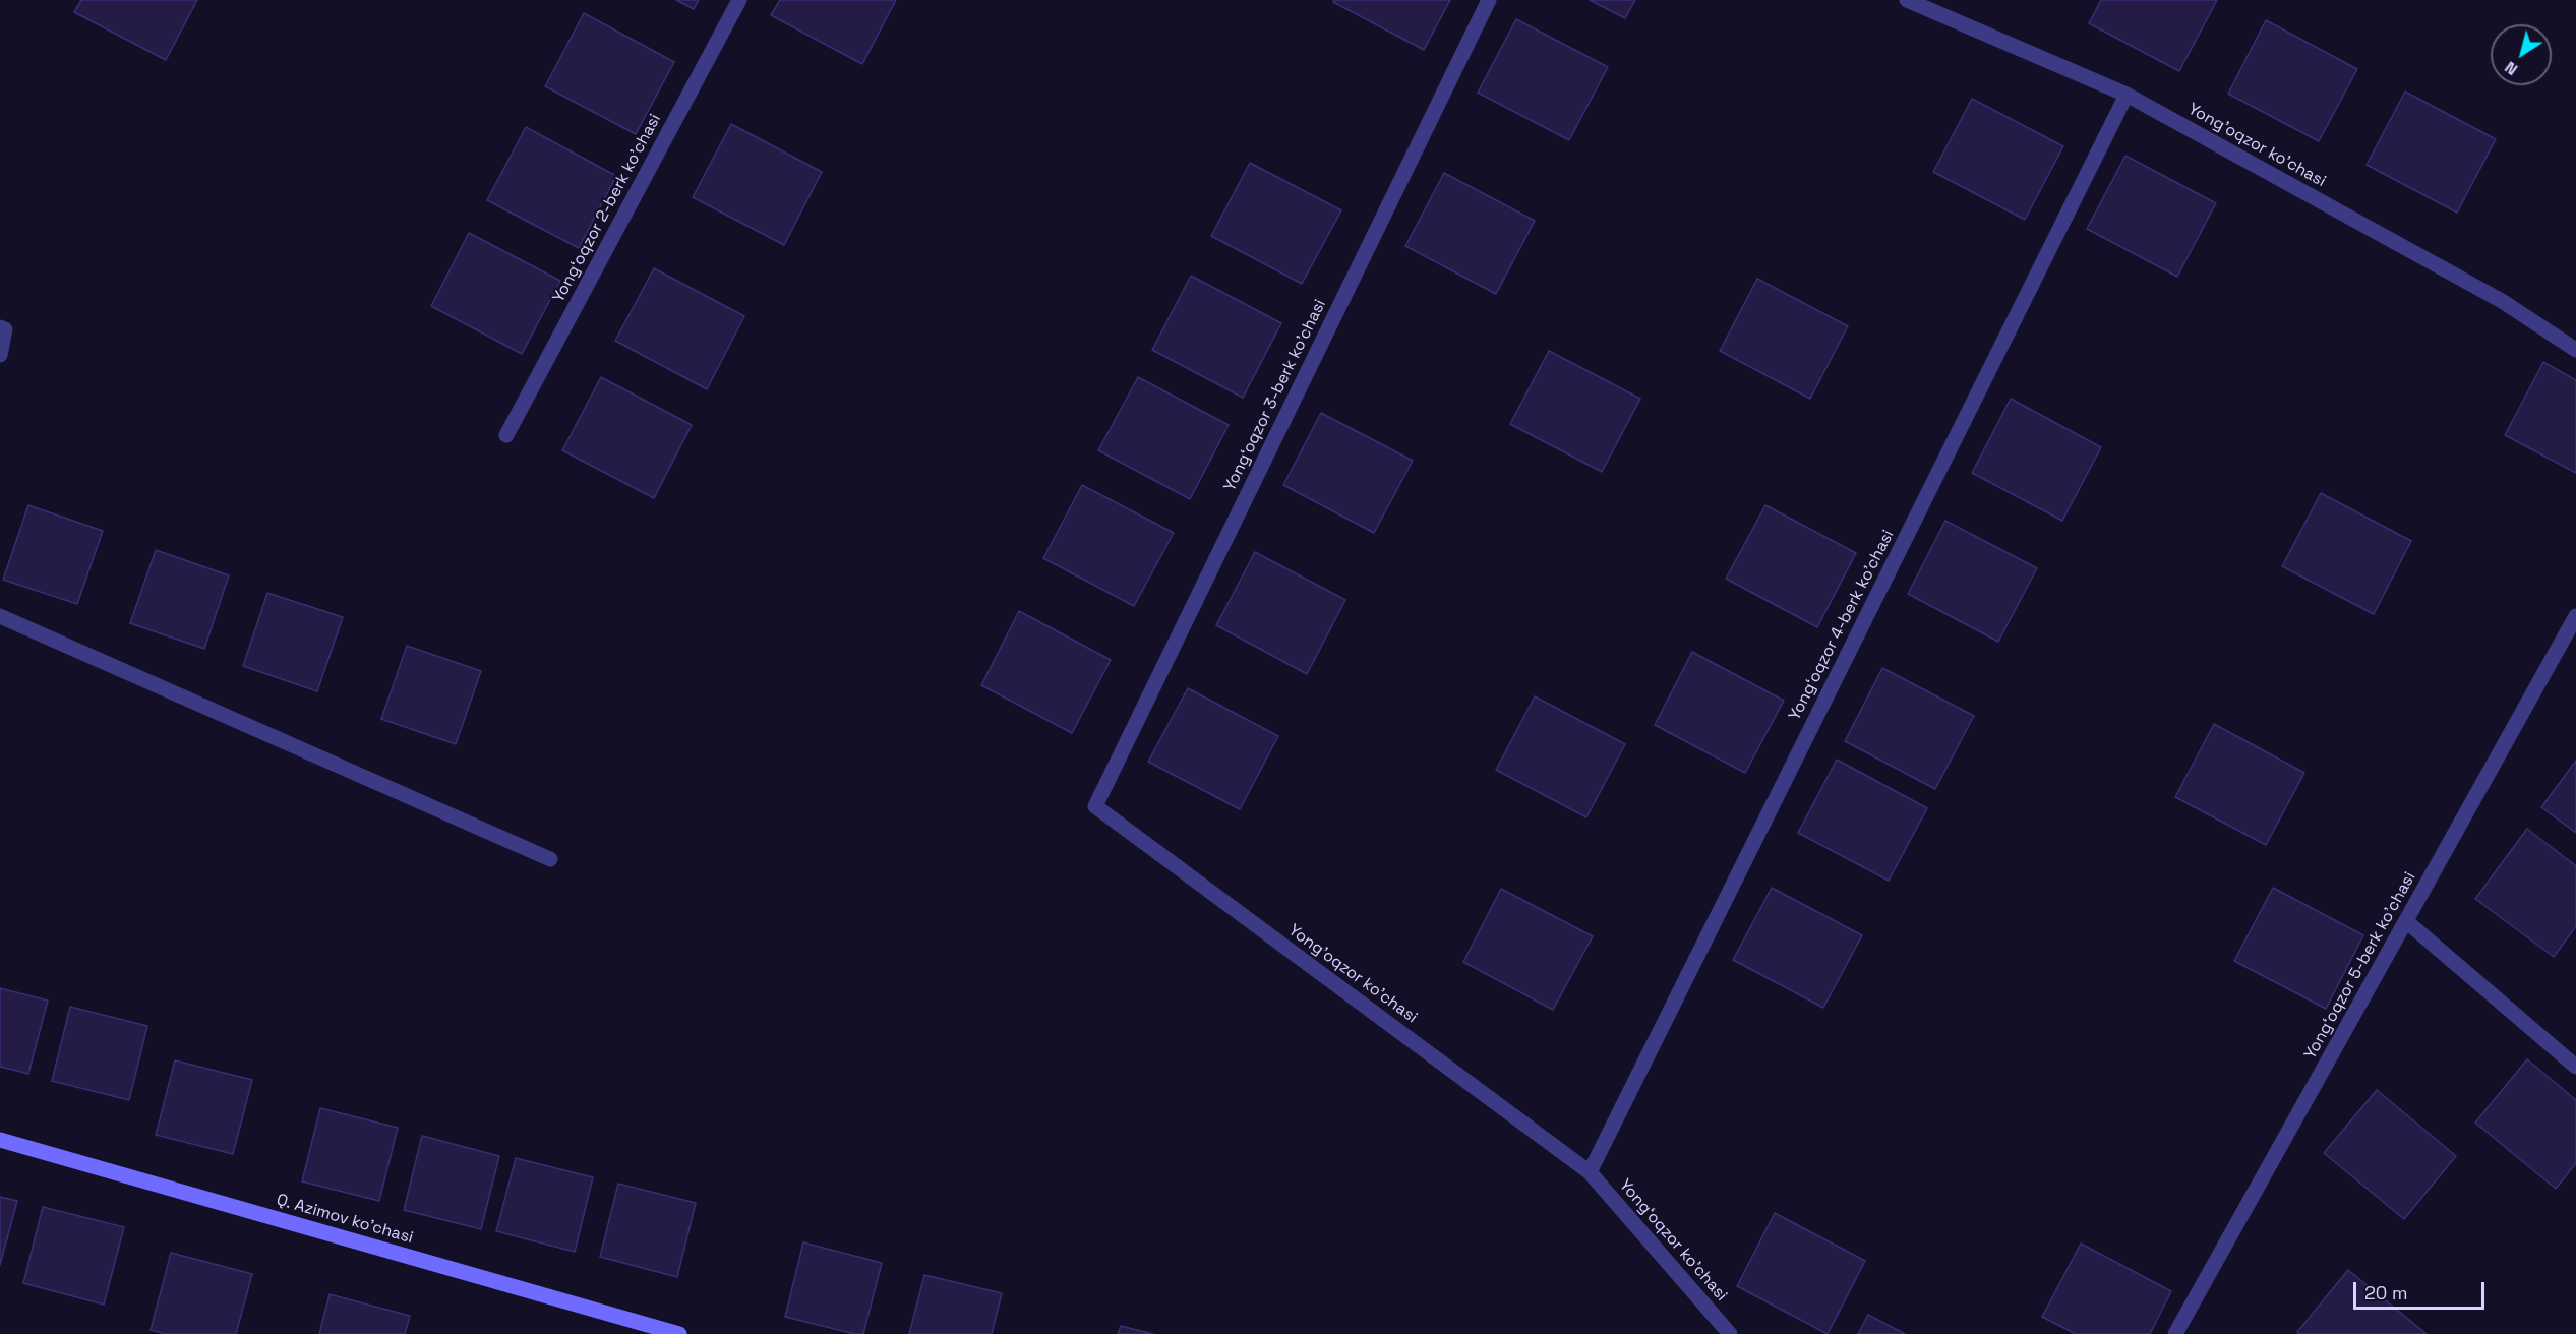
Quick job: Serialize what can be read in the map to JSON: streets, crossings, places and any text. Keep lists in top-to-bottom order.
{
  "streets": {
    "main road": ["Q. Azimov ko'chasi"],
    "street": [
      "Yong'oqzor ko'chasi",
      "Yong‘oqzor 2-berk ko'chasi",
      "Yong‘oqzor 3-berk ko'chasi",
      "Yong‘oqzor 4-berk ko'chasi",
      "Yong‘oqzor 5-berk ko'chasi",
      "Yong‘oqzor ko'chasi"
    ]
  },
  "crossings": [
    ["Yong'oqzor ko'chasi", "Yong‘oqzor 3-berk ko'chasi"],
    ["Yong'oqzor ko'chasi", "Yong‘oqzor 4-berk ko'chasi"],
    ["Yong'oqzor ko'chasi", "Yong‘oqzor ko'chasi"],
    ["Yong‘oqzor 4-berk ko'chasi", "Yong‘oqzor ko'chasi"]
  ],
  "scale_bar": "20 m",
  "north": "bottom left"
}
